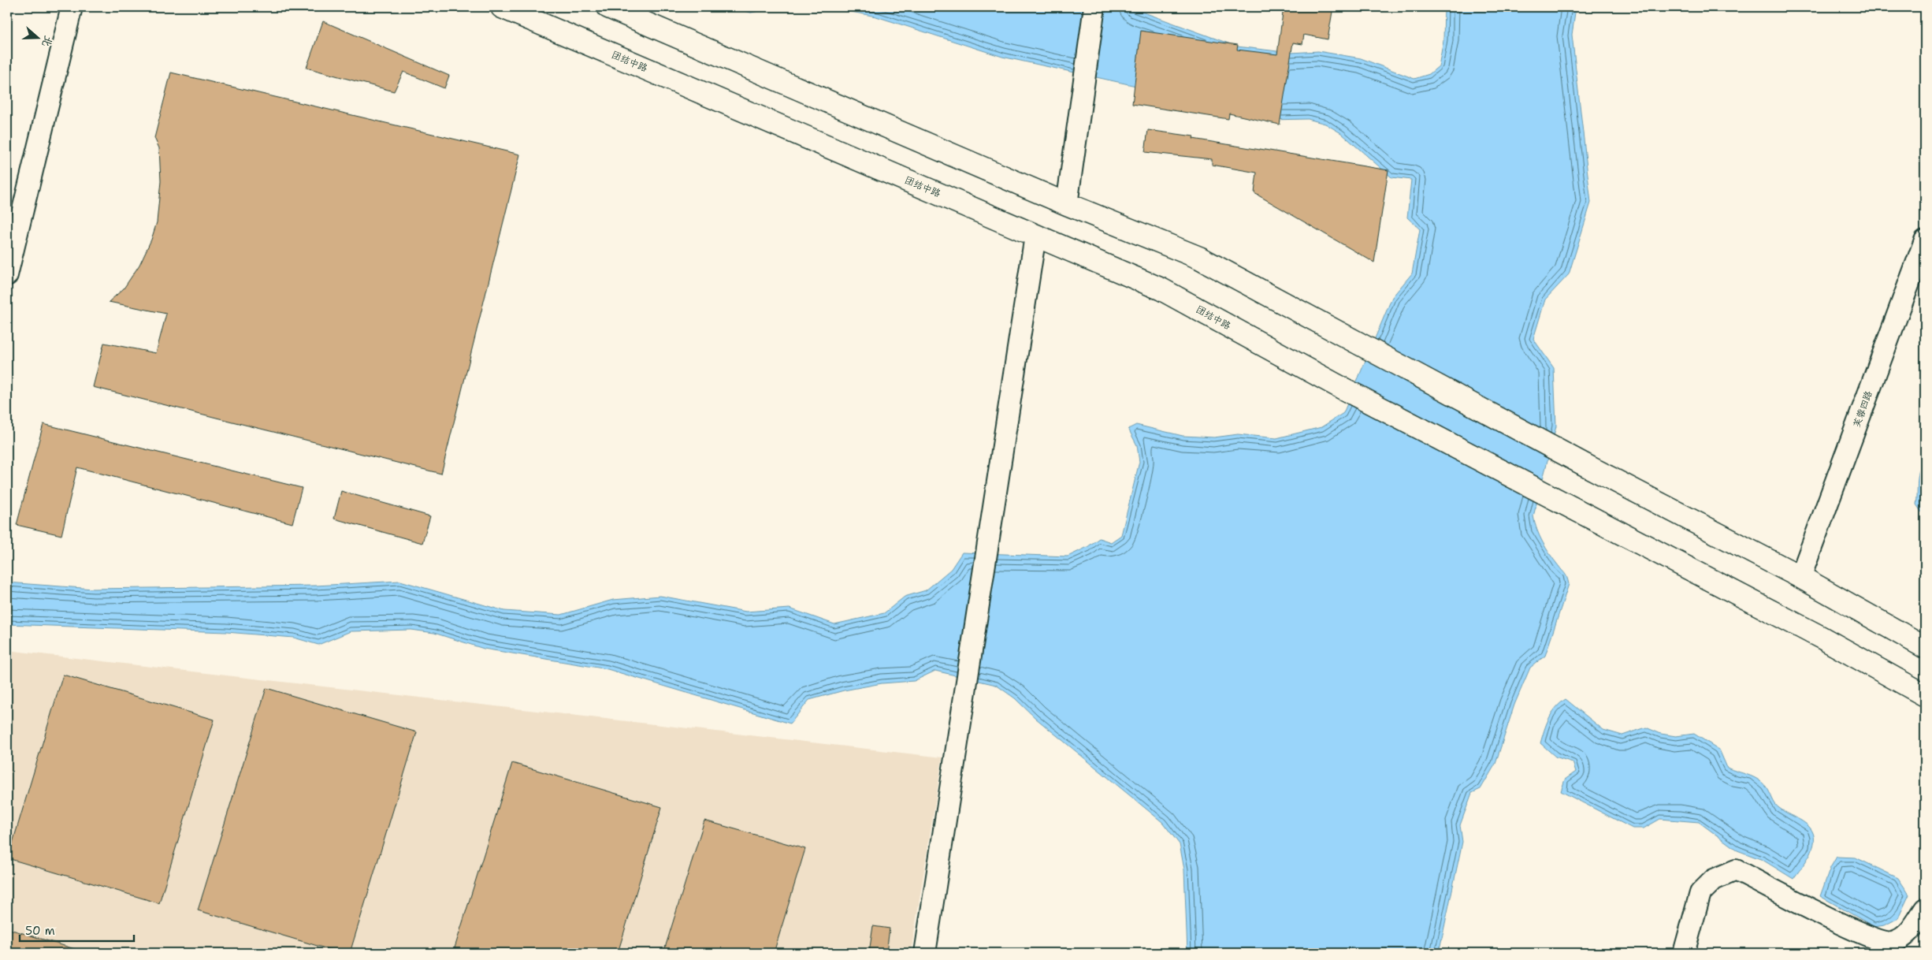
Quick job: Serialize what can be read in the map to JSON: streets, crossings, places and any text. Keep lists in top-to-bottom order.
{
  "streets": {
    "main road": ["团结中路"],
    "street": ["芙蓉四路"]
  },
  "scale_bar": "50 m",
  "north": "right"
}
